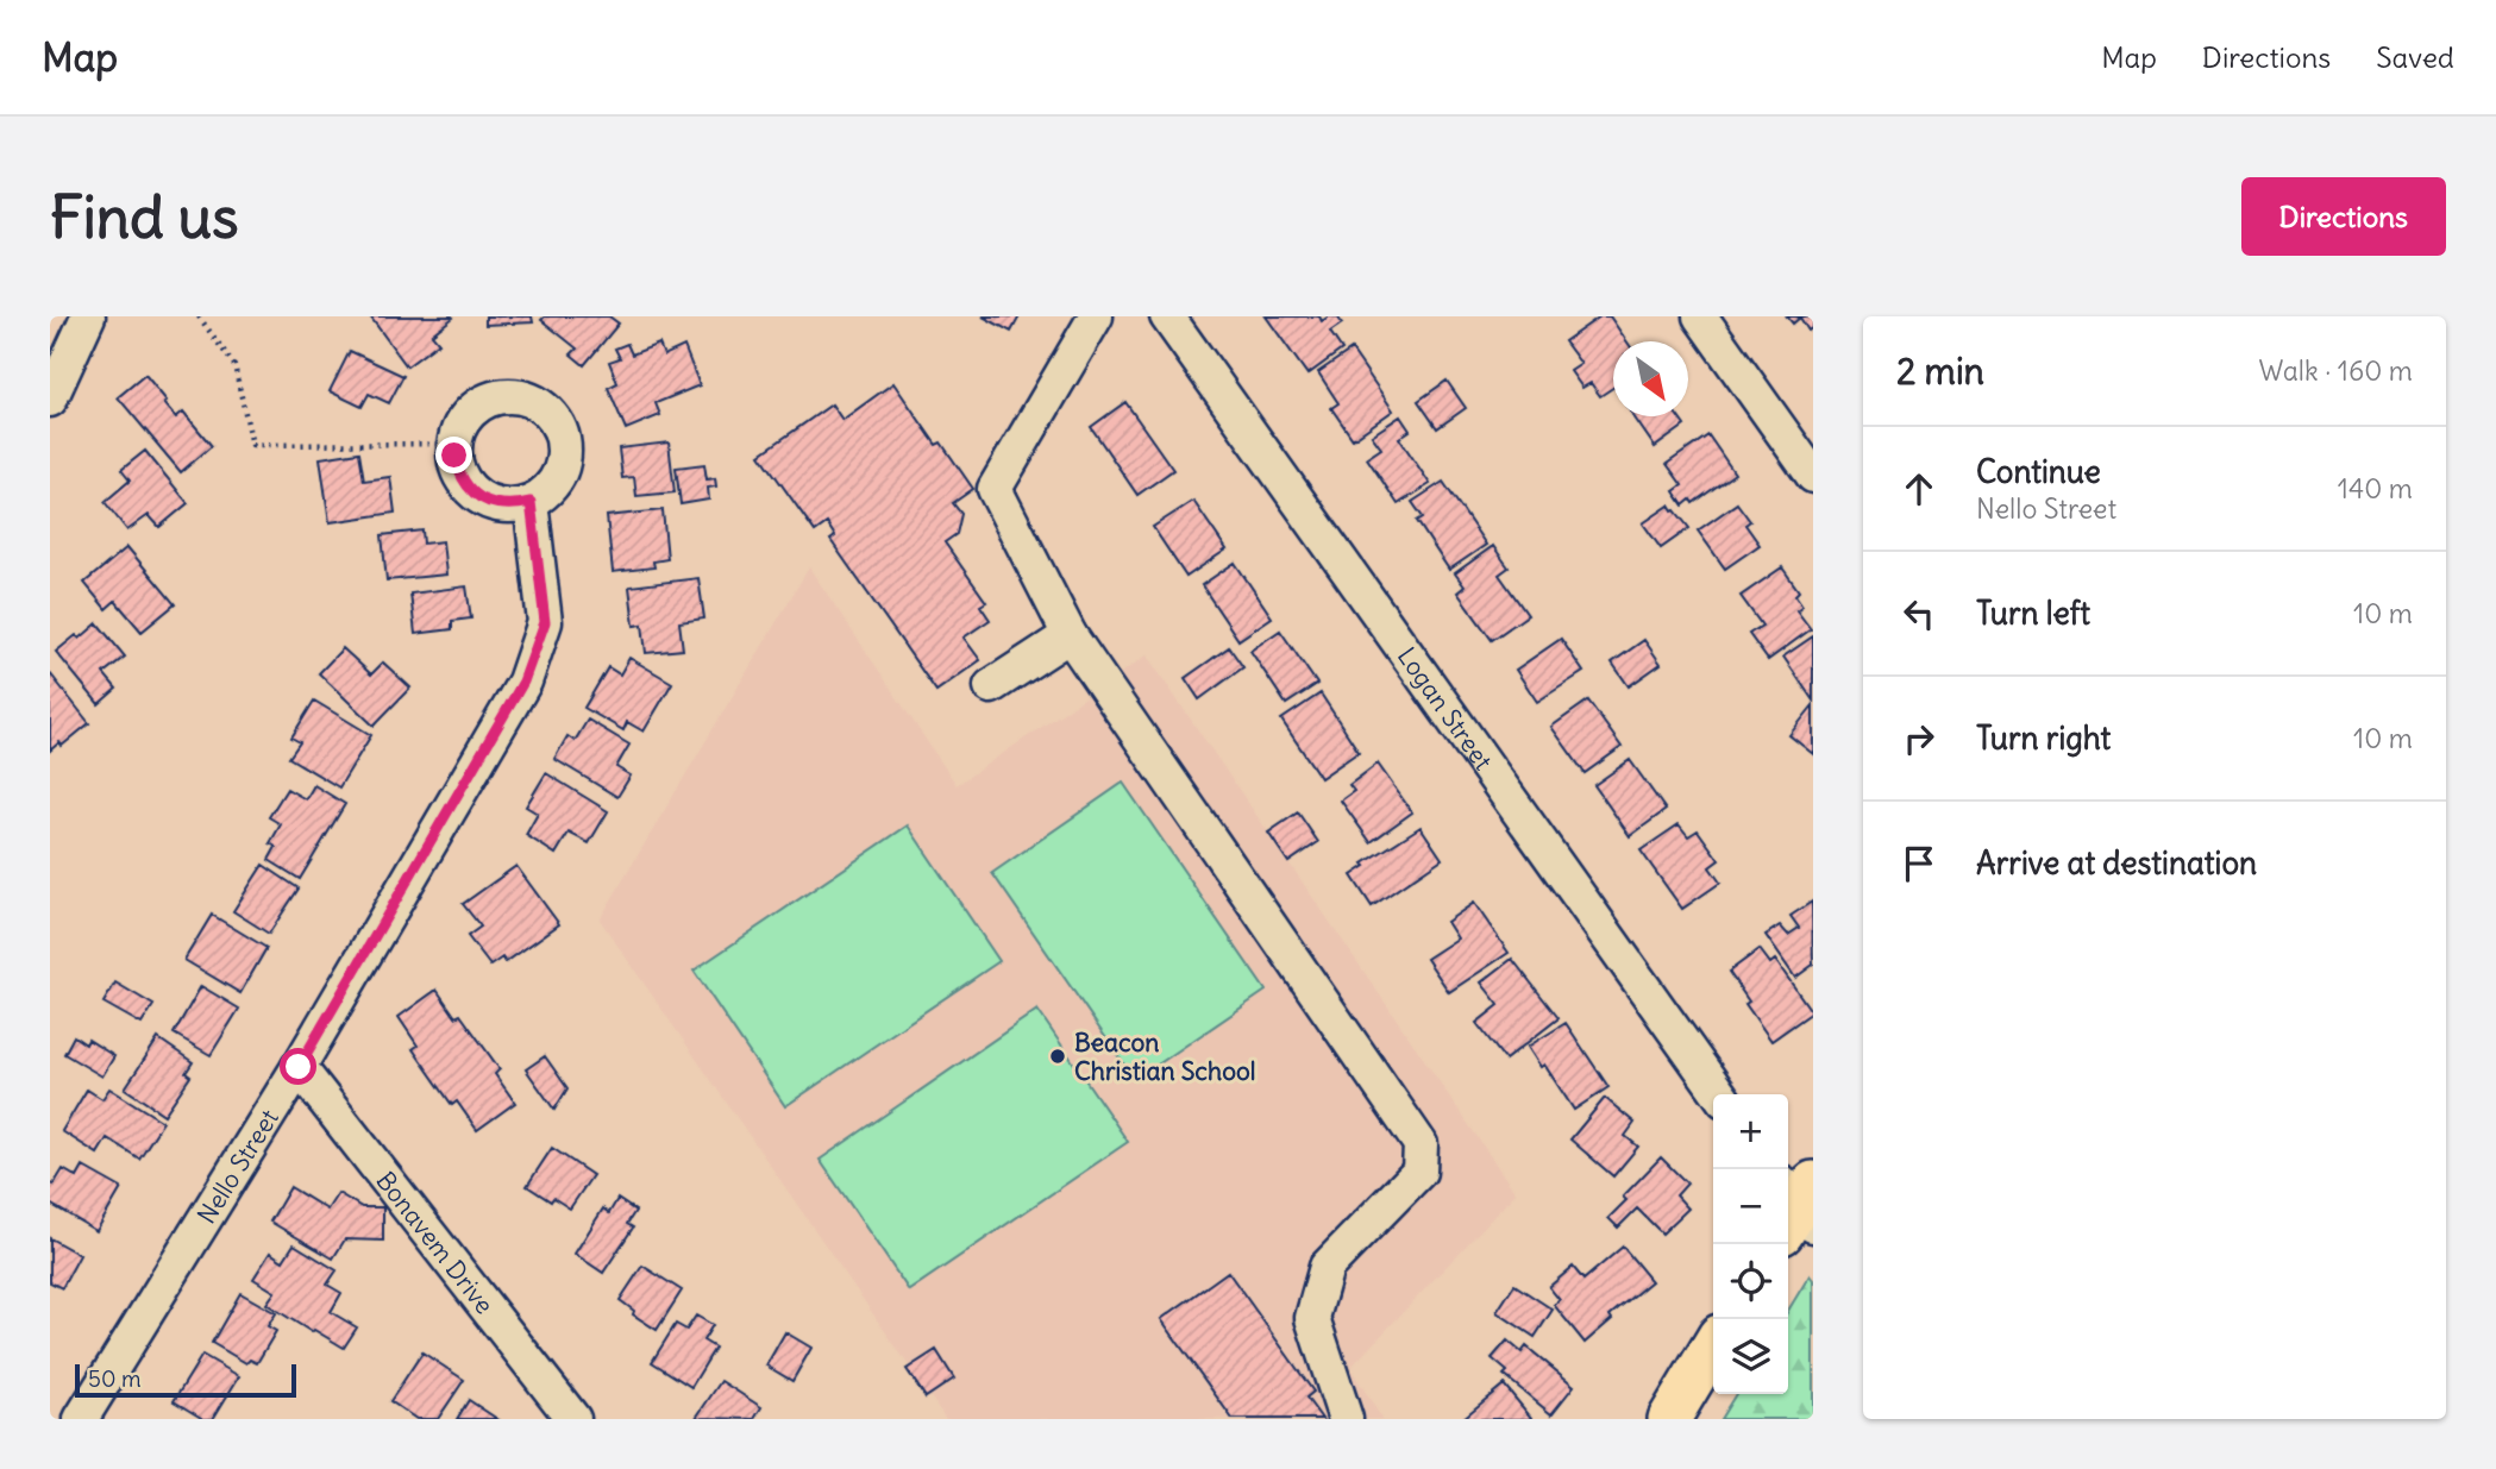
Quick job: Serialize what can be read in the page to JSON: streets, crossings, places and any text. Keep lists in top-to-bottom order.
{
  "streets": {
    "street": ["Logan Street", "Nello Street", "Bonavem Drive"]
  },
  "crossings": [
    ["Nello Street", "Bonavem Drive"]
  ],
  "places": ["Beacon Christian School"],
  "scale_bar": "50 m",
  "north": "bottom right",
  "page": {
    "header": "Map",
    "nav": ["Map", "Directions", "Saved"],
    "buttons": "Directions",
    "title": "Find us",
    "heading": ["2 min", "Walk · 160 m"],
    "list": [
      ["Continue", "Nello Street", "140 m"],
      ["Turn left", "10 m"],
      ["Turn right", "10 m"],
      "Arrive at destination"
    ],
    "map_buttons": ["+", "−"],
    "scale": "50 m"
  }
}
